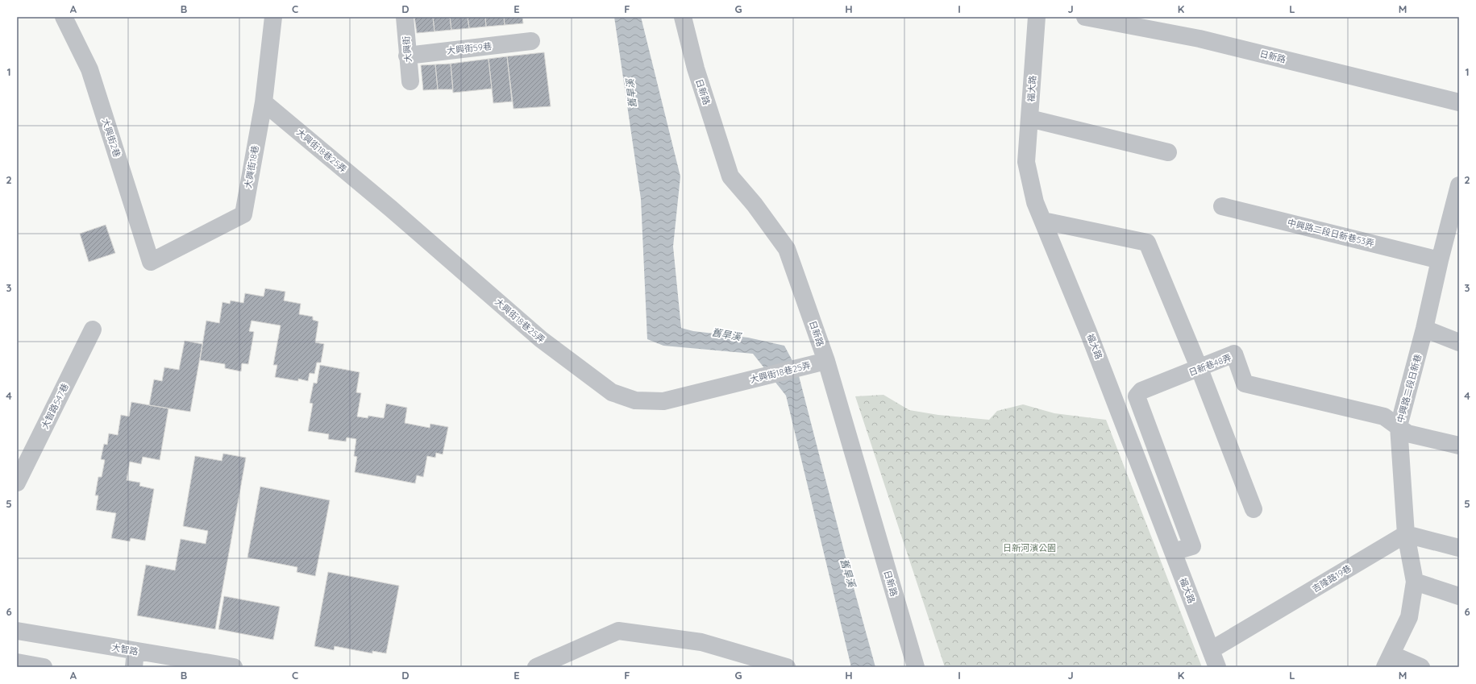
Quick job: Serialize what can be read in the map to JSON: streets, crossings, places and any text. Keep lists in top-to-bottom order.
{
  "streets": {
    "street": [
      "大興街59巷",
      "大興街",
      "日新路",
      "福大路",
      "大興街2巷",
      "大興街18巷25弄",
      "大興街18巷",
      "中興路二段日新巷53弄",
      "日新巷48弄",
      "中興路二段日新巷",
      "大智路547巷",
      "吉隆路19巷",
      "大智路"
    ]
  },
  "crossings": [
    ["大興街59巷", "大興街"],
    ["日新路", "大興街18巷25弄"],
    ["福大路", "日新巷48弄"],
    ["福大路", "吉隆路19巷"],
    ["大興街2巷", "大興街18巷"],
    ["大興街18巷25弄", "大興街18巷"],
    ["中興路二段日新巷53弄", "中興路二段日新巷"],
    ["日新巷48弄", "中興路二段日新巷"],
    ["中興路二段日新巷", "吉隆路19巷"]
  ],
  "water": ["舊旱溪"],
  "parks": ["日新河濱公園"],
  "grid": {
    "columns": [
      "A",
      "B",
      "C",
      "D",
      "E",
      "F",
      "G",
      "H",
      "I",
      "J",
      "K",
      "L",
      "M"
    ],
    "rows": [
      "1",
      "2",
      "3",
      "4",
      "5",
      "6"
    ]
  }
}
